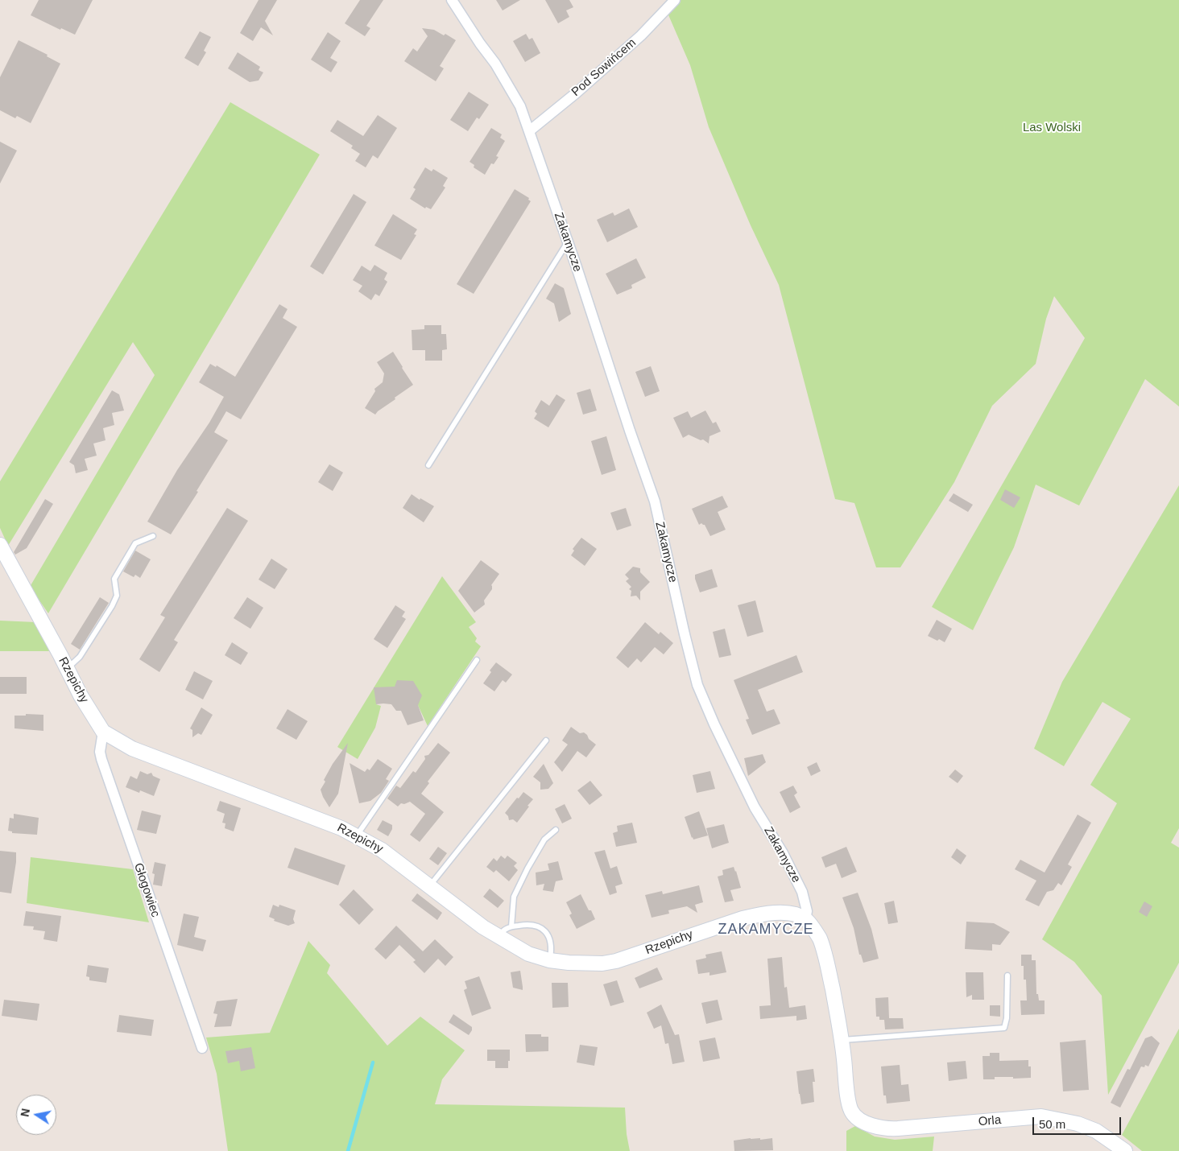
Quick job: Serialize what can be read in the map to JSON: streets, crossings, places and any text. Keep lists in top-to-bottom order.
{
  "streets": {
    "street": [
      "Pod Sowińcem",
      "Zakamycze",
      "Rzepichy",
      "Głogowiec",
      "Orla"
    ]
  },
  "crossings": [
    ["Pod Sowińcem", "Zakamycze"],
    ["Zakamycze", "Rzepichy"],
    ["Rzepichy", "Głogowiec"]
  ],
  "districts": ["ZAKAMYCZE"],
  "parks": ["Las Wolski"],
  "scale_bar": "50 m",
  "north": "left"
}
